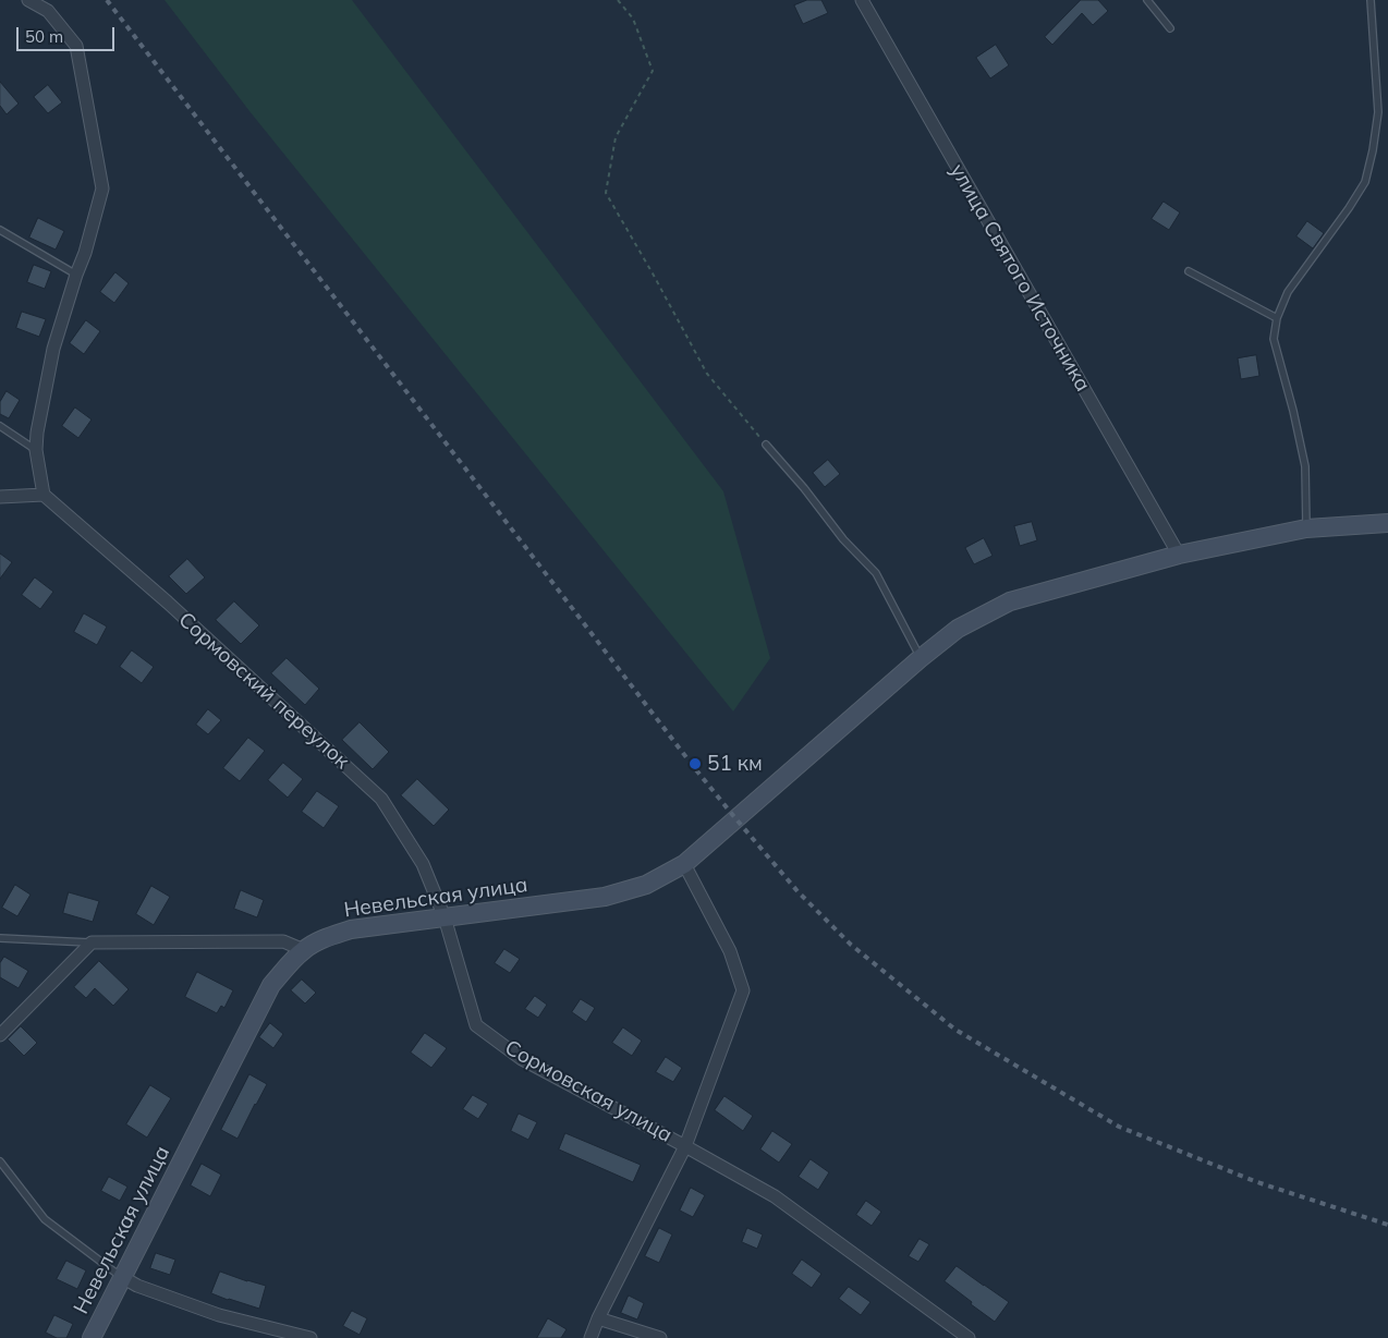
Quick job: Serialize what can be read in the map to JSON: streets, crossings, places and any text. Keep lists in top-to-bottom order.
{
  "streets": {
    "street": [
      "улица Святого Источника",
      "Сормовский переулок",
      "Невельская улица",
      "Сормовская улица"
    ]
  },
  "crossings": [
    ["улица Святого Источника", "Невельская улица"],
    ["Сормовский переулок", "Невельская улица"],
    ["Сормовский переулок", "Сормовская улица"],
    ["Невельская улица", "Сормовская улица"]
  ],
  "places": ["51 км"],
  "scale_bar": "50 m"
}
